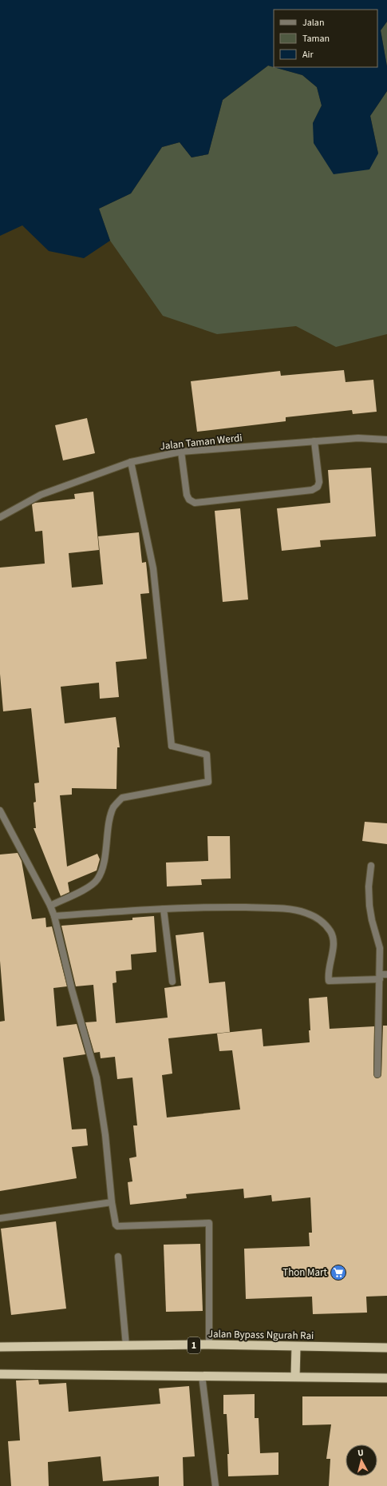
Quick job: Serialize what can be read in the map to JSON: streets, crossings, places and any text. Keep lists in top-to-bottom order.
{
  "streets": {
    "highway": ["Jalan Bypass Ngurah Rai", "1"],
    "street": ["Jalan Taman Werdi"]
  },
  "places": {
    "supermarket": ["Thon Mart"]
  },
  "legend": ["Jalan", "Taman", "Air"],
  "north": "top"
}
